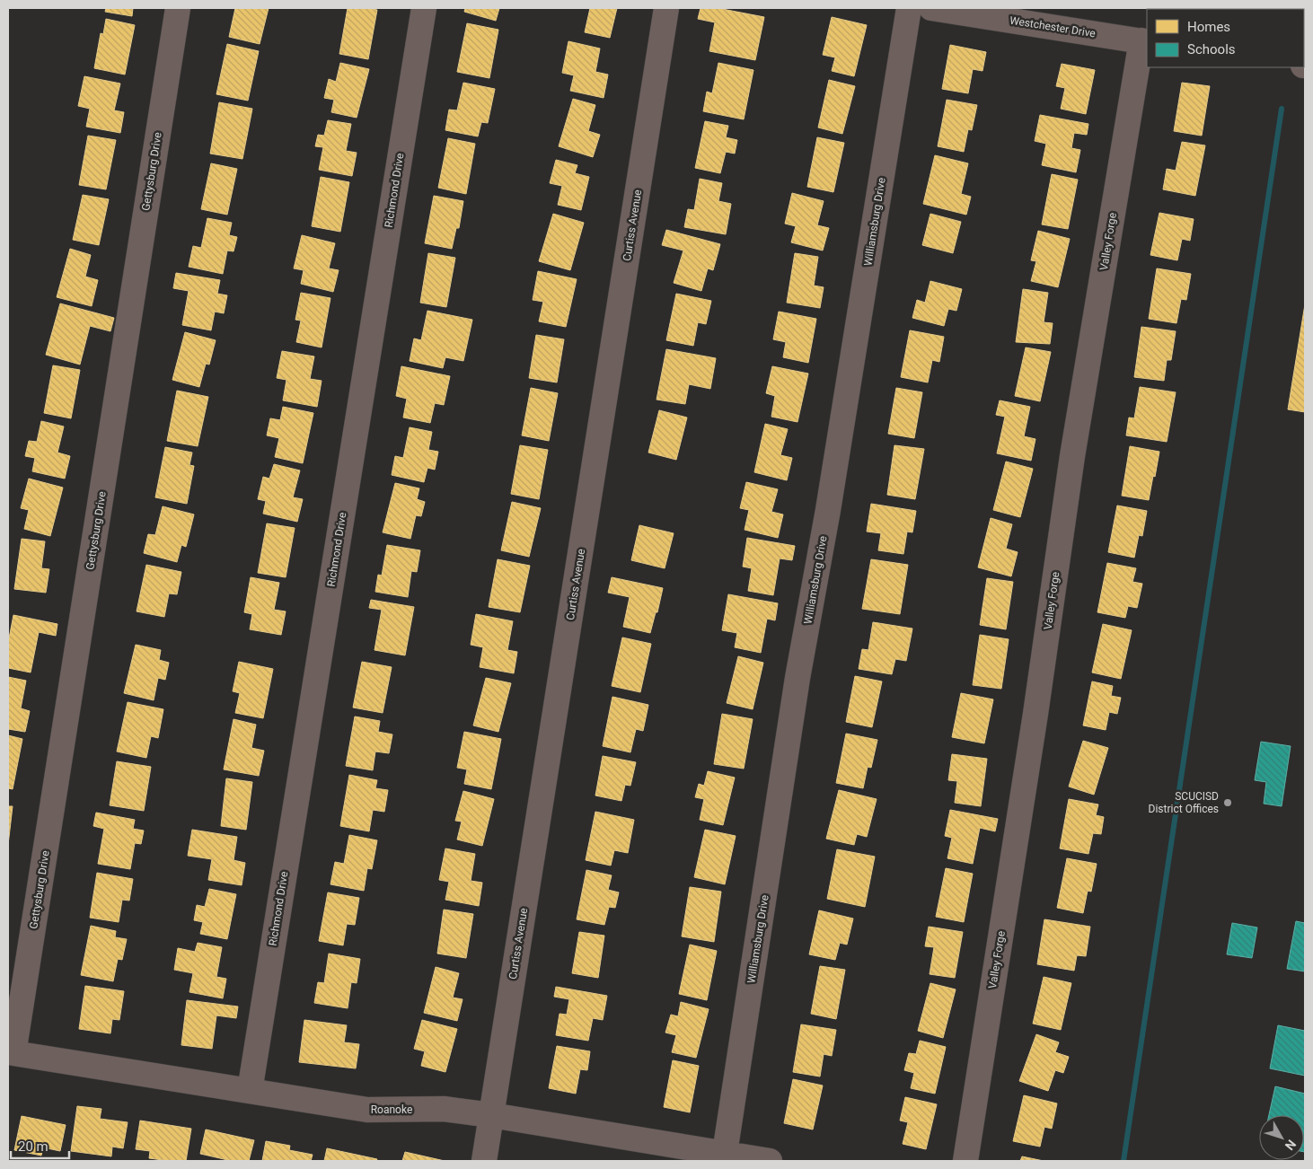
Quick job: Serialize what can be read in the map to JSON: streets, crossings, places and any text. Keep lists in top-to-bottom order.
{
  "streets": {
    "street": [
      "Westchester Drive",
      "Gettysburg Drive",
      "Richmond Drive",
      "Williamsburg Drive",
      "Curtiss Avenue",
      "Valley Forge",
      "Roanoke"
    ]
  },
  "crossings": [
    ["Westchester Drive", "Valley Forge"],
    ["Gettysburg Drive", "Roanoke"],
    ["Richmond Drive", "Roanoke"],
    ["Williamsburg Drive", "Roanoke"],
    ["Curtiss Avenue", "Roanoke"]
  ],
  "places": ["SCUCISD District Offices"],
  "legend": ["Homes", "Schools"],
  "scale_bar": "20 m",
  "north": "bottom right"
}
